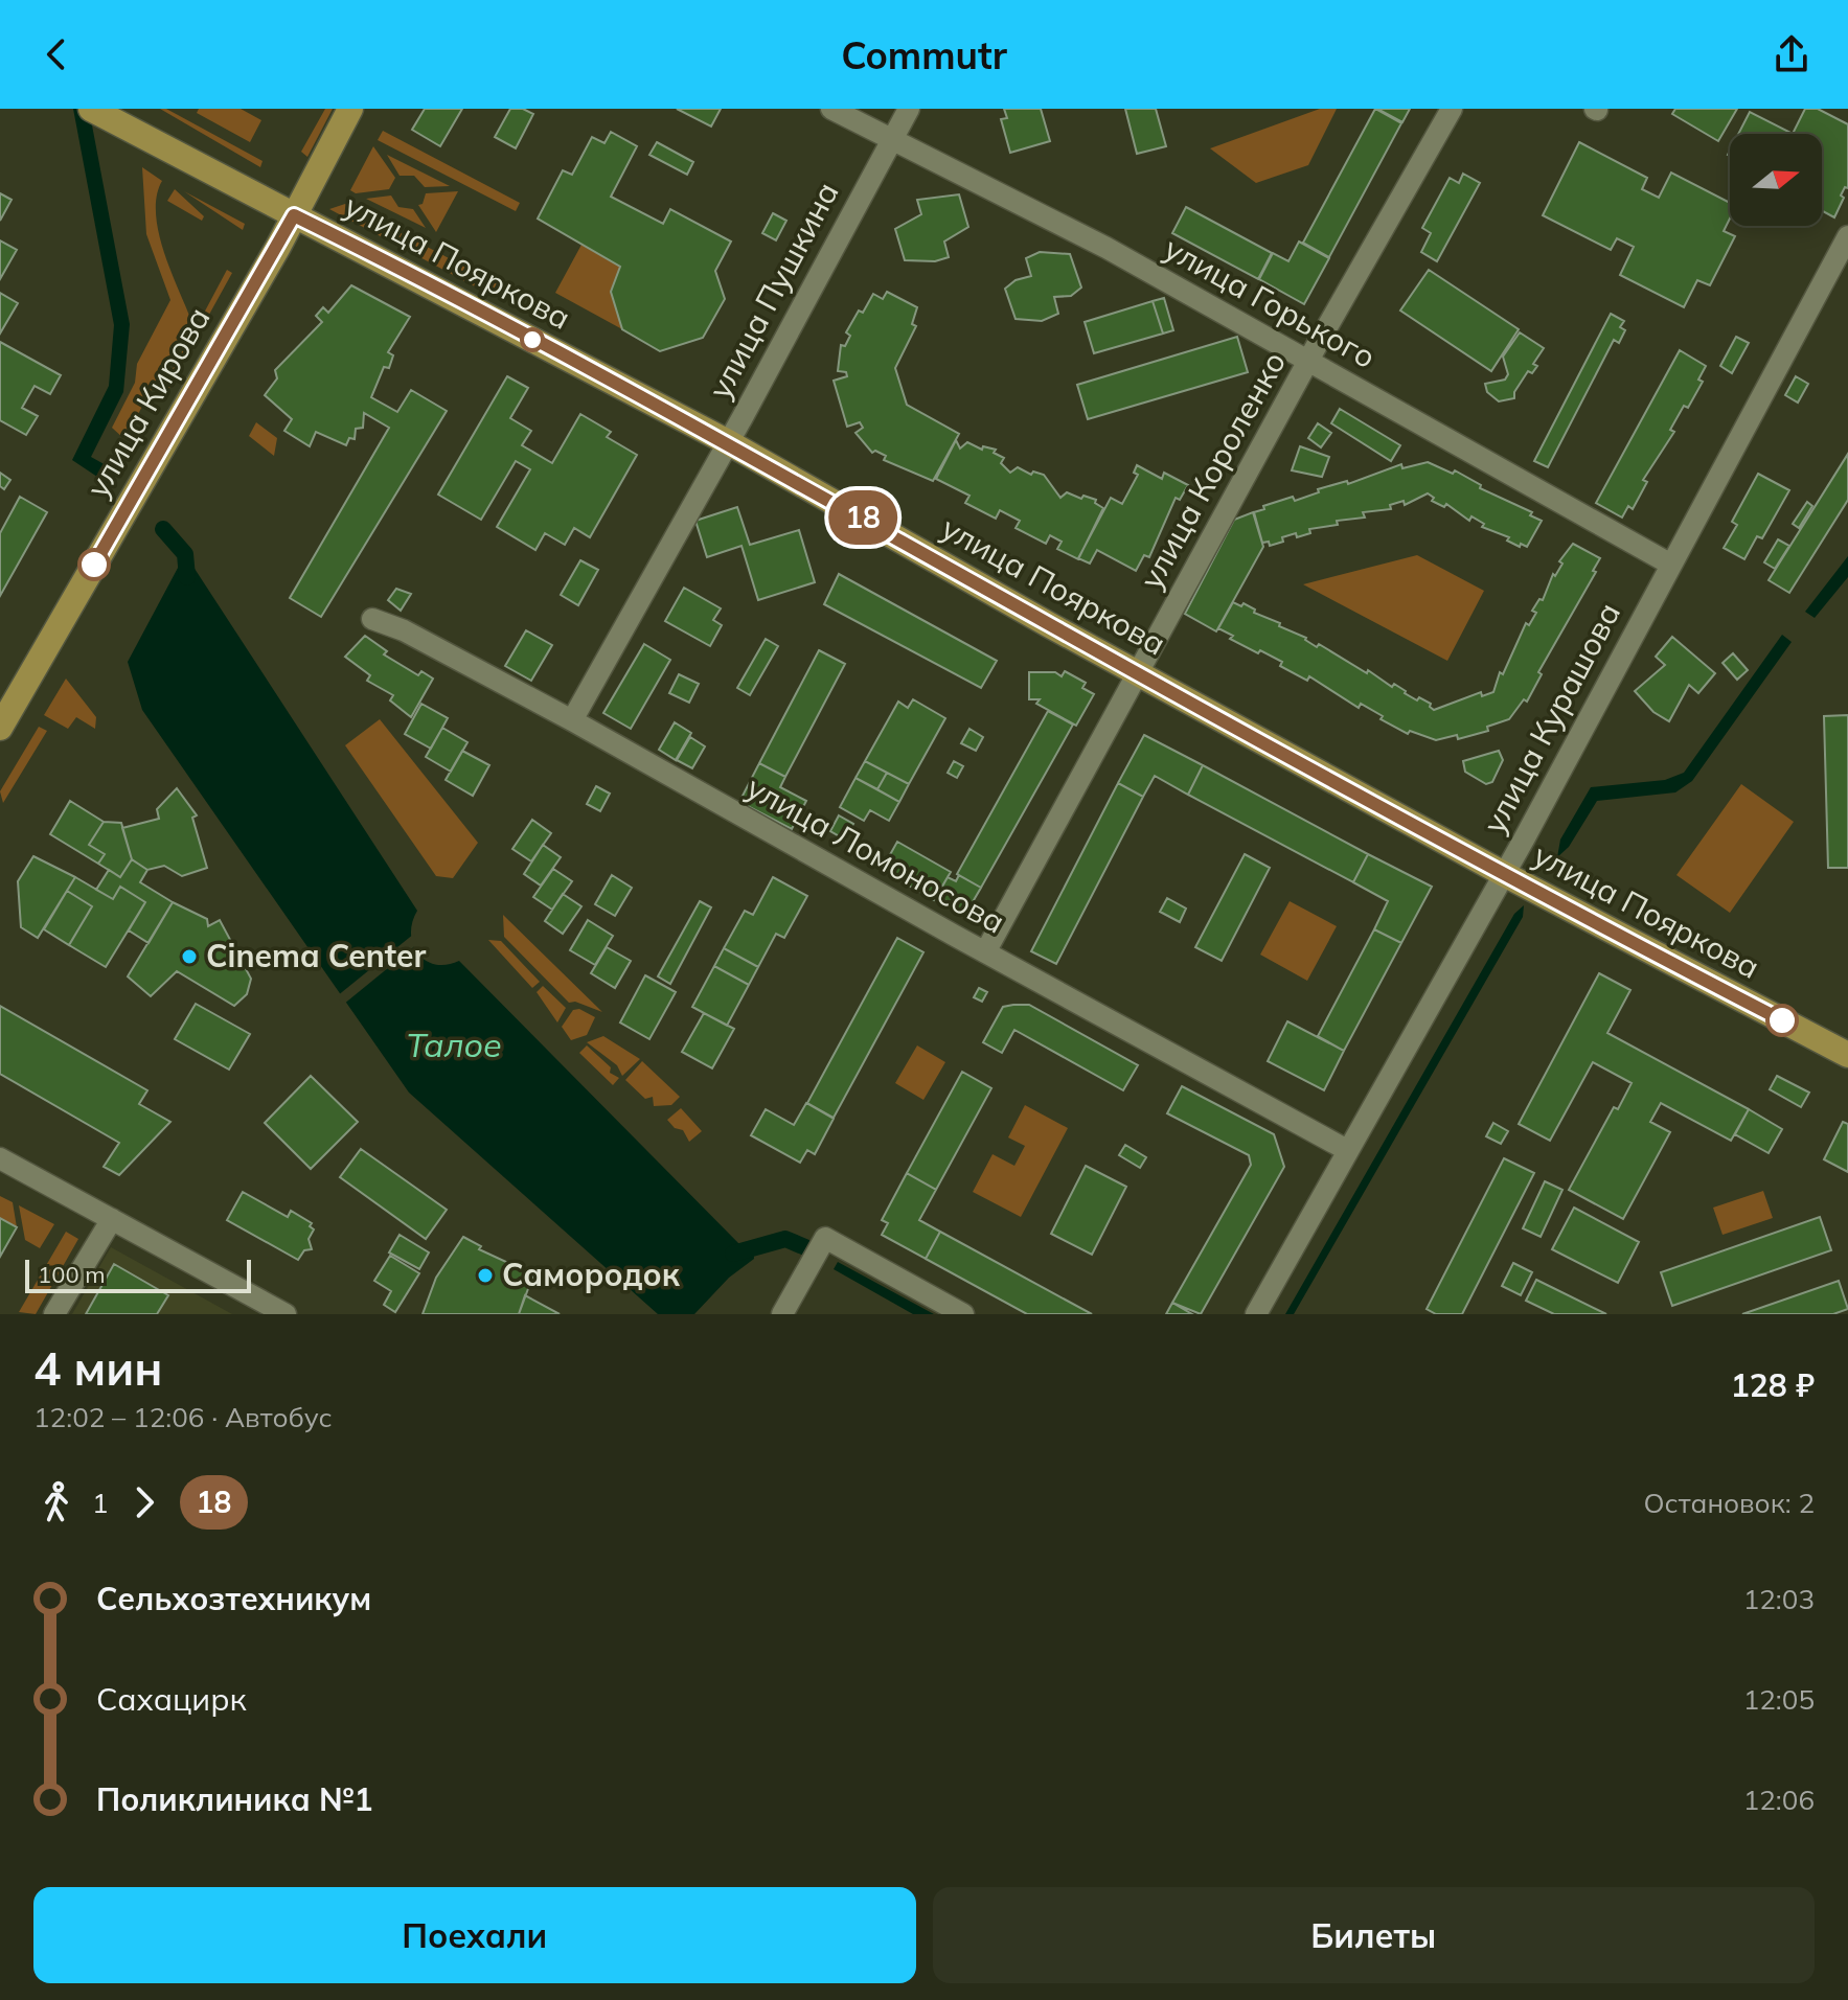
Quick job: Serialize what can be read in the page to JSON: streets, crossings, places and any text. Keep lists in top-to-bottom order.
{
  "streets": {
    "main road": ["улица Пояркова", "улица Кирова"],
    "street": [
      "улица Пушкина",
      "улица Горького",
      "улица Короленко",
      "улица Курашова",
      "улица Ломоносова"
    ]
  },
  "crossings": [
    ["улица Пояркова", "улица Пушкина"],
    ["улица Пояркова", "улица Кирова"],
    ["улица Пояркова", "улица Короленко"],
    ["улица Пояркова", "улица Курашова"],
    ["улица Пушкина", "улица Горького"],
    ["улица Пушкина", "улица Ломоносова"],
    ["улица Горького", "улица Короленко"],
    ["улица Горького", "улица Курашова"],
    ["улица Короленко", "улица Ломоносова"],
    ["улица Курашова", "улица Ломоносова"]
  ],
  "water": ["Талое"],
  "places": ["Cinema Center", "Самородок"],
  "lines": ["bus line 18"],
  "scale_bar": "100 m",
  "north": "right",
  "page": {
    "header": "Commutr",
    "on_map": "18",
    "scale": "100 m",
    "heading": ["4 мин", "12:02 – 12:06 · Автобус", "128 ₽"],
    "legs": ["1", "18", "Остановок: 2"],
    "list": [
      {
        "name": "Сельхозтехникум",
        "value": "12:03"
      },
      {
        "name": "Сахацирк",
        "value": "12:05"
      },
      {
        "name": "Поликлиника №1",
        "value": "12:06"
      }
    ],
    "buttons": ["Поехали", "Билеты"]
  }
}
